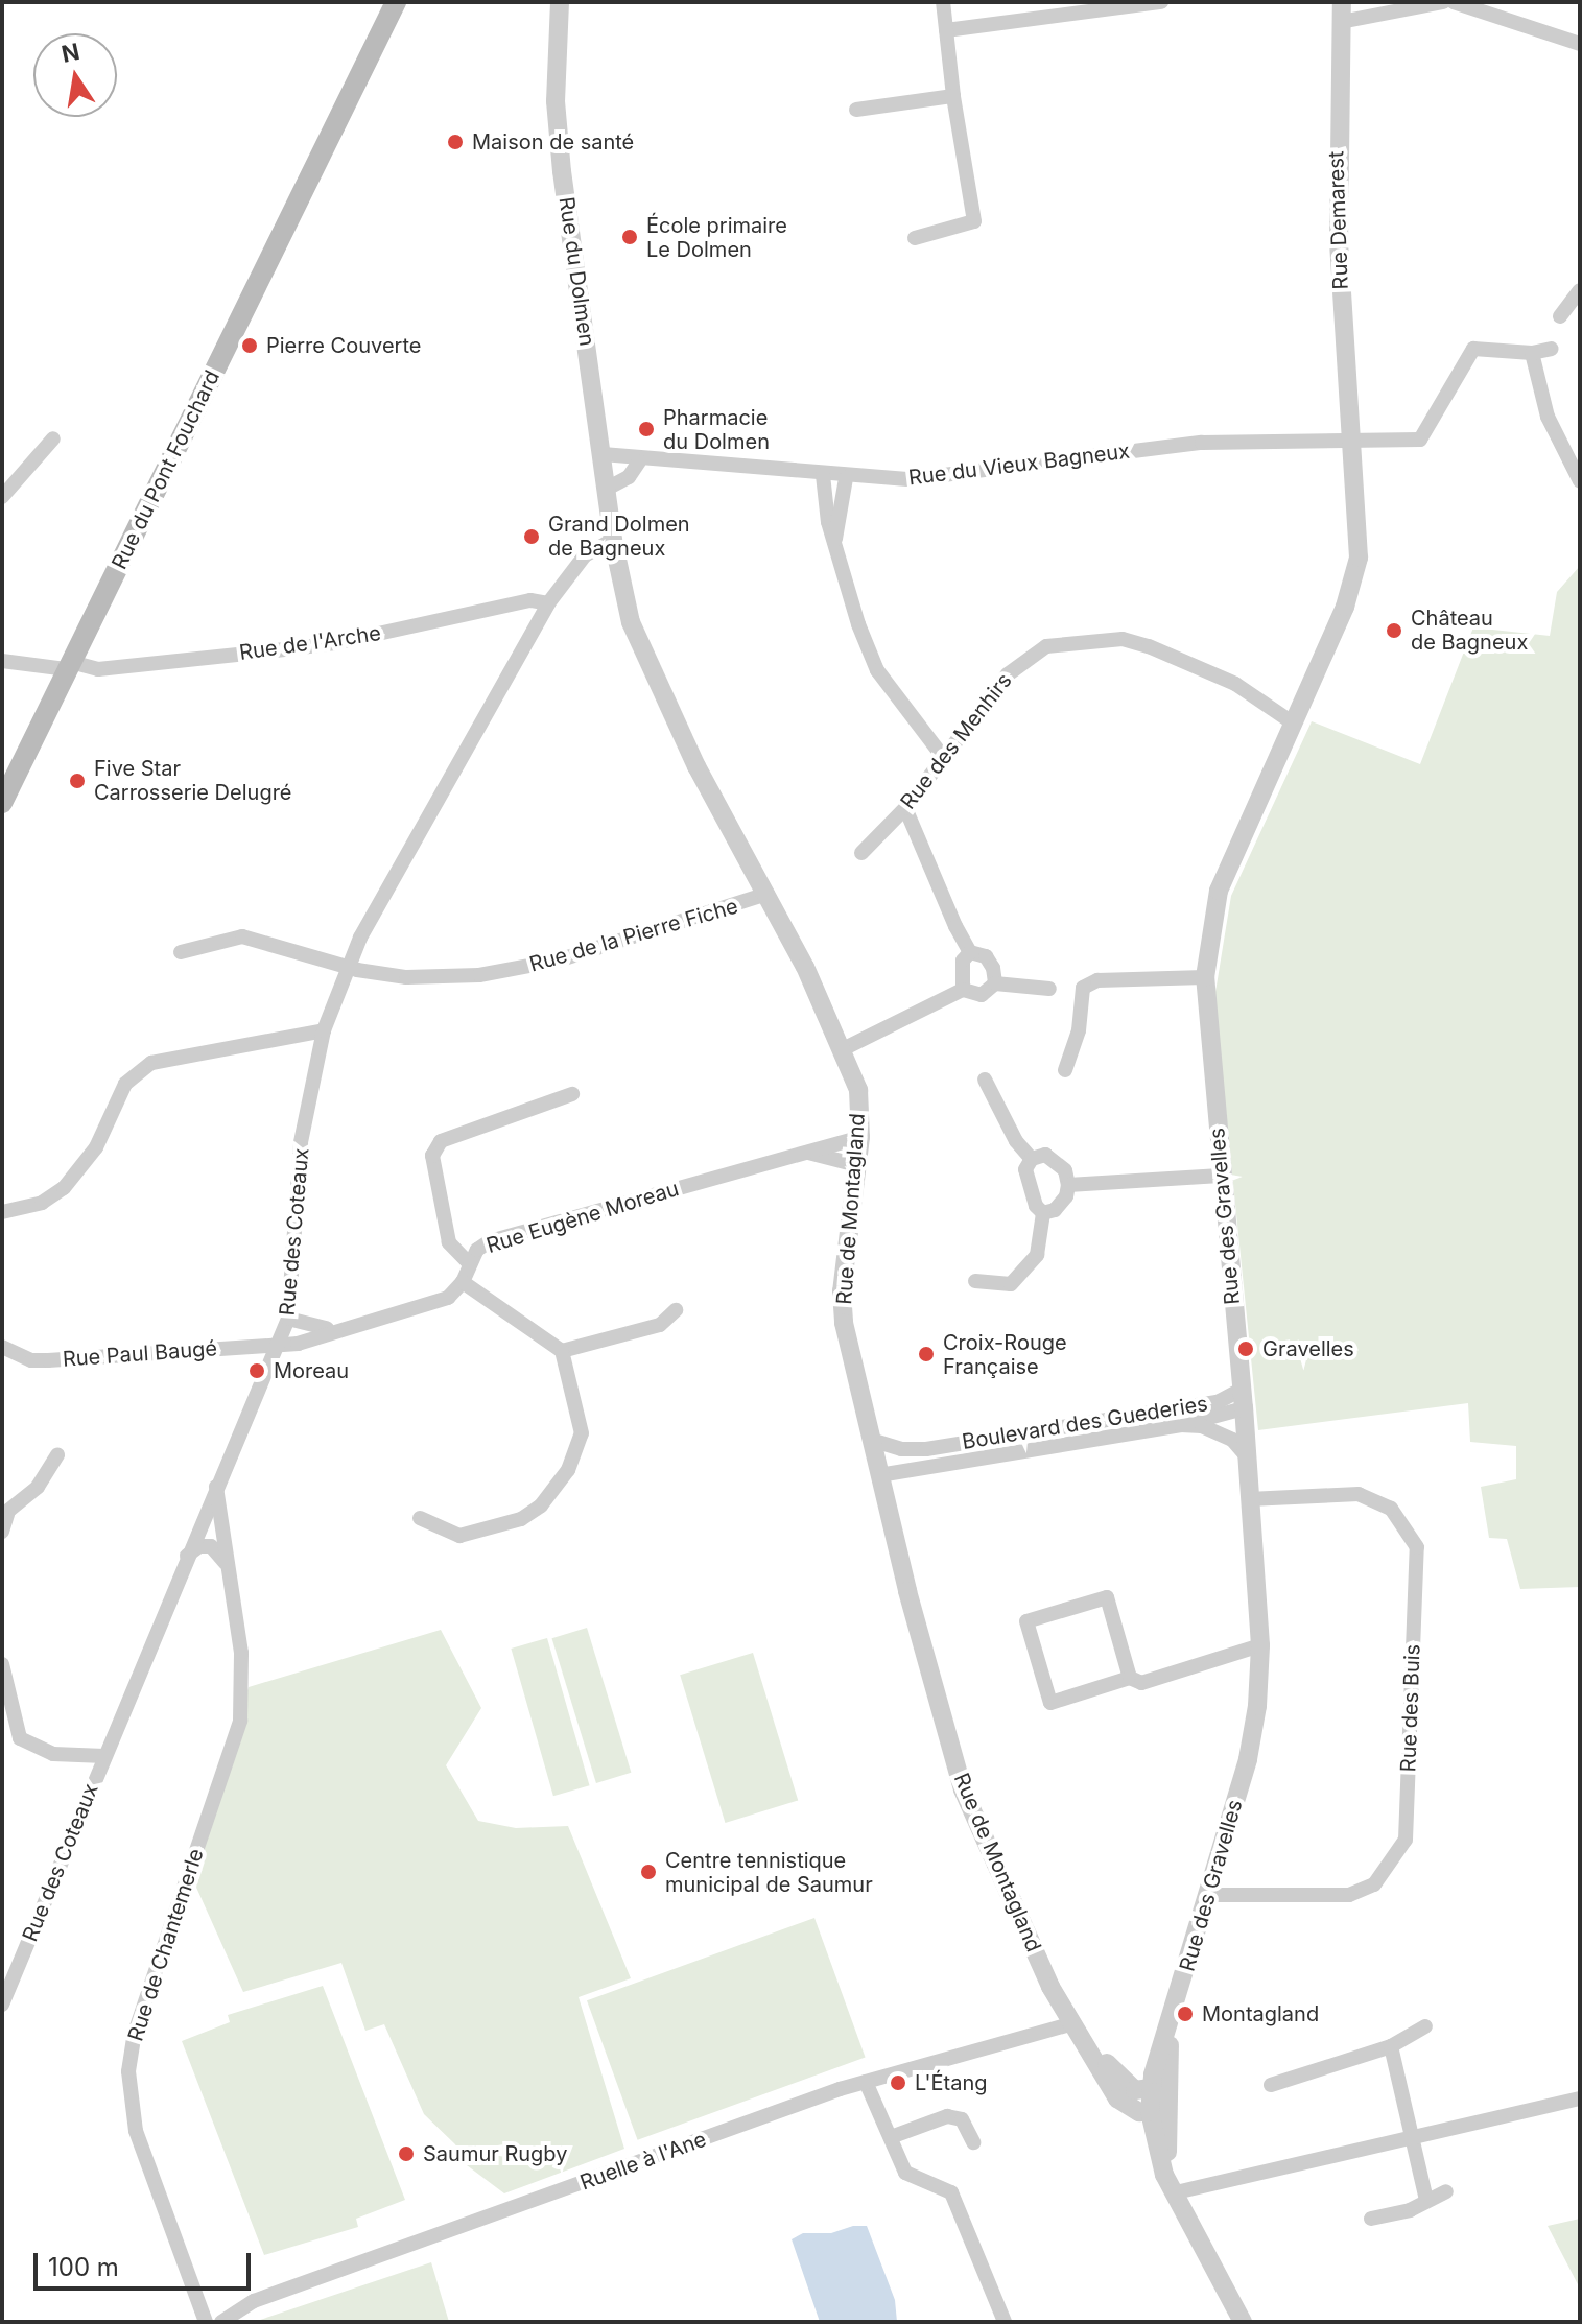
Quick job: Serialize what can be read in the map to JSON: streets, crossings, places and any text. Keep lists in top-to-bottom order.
{
  "streets": {
    "main road": ["Rue du Pont Fouchard"],
    "street": [
      "Rue Demarest",
      "Rue du Dolmen",
      "Rue du Vieux Bagneux",
      "Rue de l'Arche",
      "Rue des Menhirs",
      "Rue de la Pierre Fiche",
      "Rue de Montagland",
      "Rue des Gravelles",
      "Rue Eugène Moreau",
      "Rue des Coteaux",
      "Rue Paul Baugé",
      "Boulevard des Guederies",
      "Rue des Buis",
      "Rue de Chantemerle",
      "Ruelle à l'Ane"
    ]
  },
  "crossings": [
    ["Rue Demarest", "Rue du Vieux Bagneux"],
    ["Rue Demarest", "Rue des Gravelles"],
    ["Rue du Dolmen", "Rue du Vieux Bagneux"],
    ["Rue du Dolmen", "Rue de Montagland"],
    ["Rue du Dolmen", "Rue des Coteaux"],
    ["Rue du Vieux Bagneux", "Rue des Gravelles"],
    ["Rue du Pont Fouchard", "Rue de l'Arche"],
    ["Rue de l'Arche", "Rue des Coteaux"],
    ["Rue des Menhirs", "Rue des Gravelles"],
    ["Rue de la Pierre Fiche", "Rue de Montagland"],
    ["Rue de la Pierre Fiche", "Rue des Coteaux"],
    ["Rue de Montagland", "Rue des Gravelles"],
    ["Rue de Montagland", "Rue Eugène Moreau"],
    ["Rue de Montagland", "Rue des Coteaux"],
    ["Rue de Montagland", "Boulevard des Guederies"],
    ["Rue de Montagland", "Ruelle à l'Ane"],
    ["Rue des Gravelles", "Boulevard des Guederies"],
    ["Rue des Gravelles", "Rue des Buis"],
    ["Rue des Coteaux", "Rue Paul Baugé"],
    ["Rue des Coteaux", "Rue de Chantemerle"]
  ],
  "places": [
    "Maison de santé",
    "École primaire Le Dolmen",
    "Pierre Couverte",
    "Pharmacie du Dolmen",
    "Grand Dolmen de Bagneux",
    "Château de Bagneux",
    "Five Star Carrosserie Delugré",
    "Gravelles",
    "Croix-Rouge Française",
    "Moreau",
    "Centre tennistique municipal de Saumur",
    "Montagland",
    "L'Étang",
    "Saumur Rugby"
  ],
  "scale_bar": "100 m",
  "north": "top"
}
